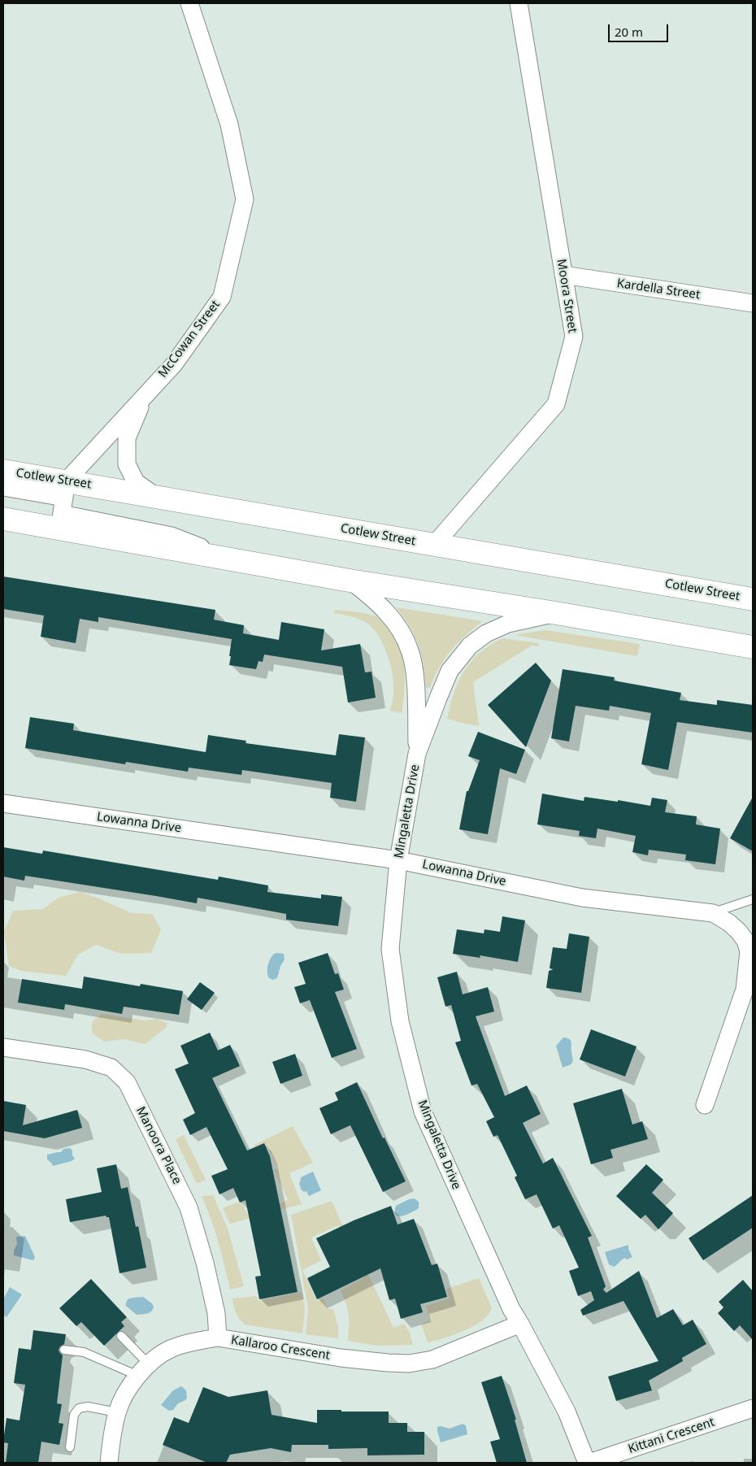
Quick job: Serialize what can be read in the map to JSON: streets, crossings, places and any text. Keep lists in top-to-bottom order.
{
  "streets": {
    "main road": ["Cotlew Street"],
    "street": [
      "Kardella Street",
      "Moora Street",
      "McCowan Street",
      "Mingaletta Drive",
      "Lowanna Drive",
      "Manoora Place",
      "Kallaroo Crescent",
      "Kittani Crescent"
    ]
  },
  "crossings": [
    ["Kardella Street", "Moora Street"],
    ["Moora Street", "Cotlew Street"],
    ["McCowan Street", "Cotlew Street"],
    ["Cotlew Street", "Mingaletta Drive"],
    ["Mingaletta Drive", "Lowanna Drive"],
    ["Mingaletta Drive", "Kallaroo Crescent"],
    ["Mingaletta Drive", "Kittani Crescent"],
    ["Manoora Place", "Kallaroo Crescent"]
  ],
  "scale_bar": "20 m"
}
